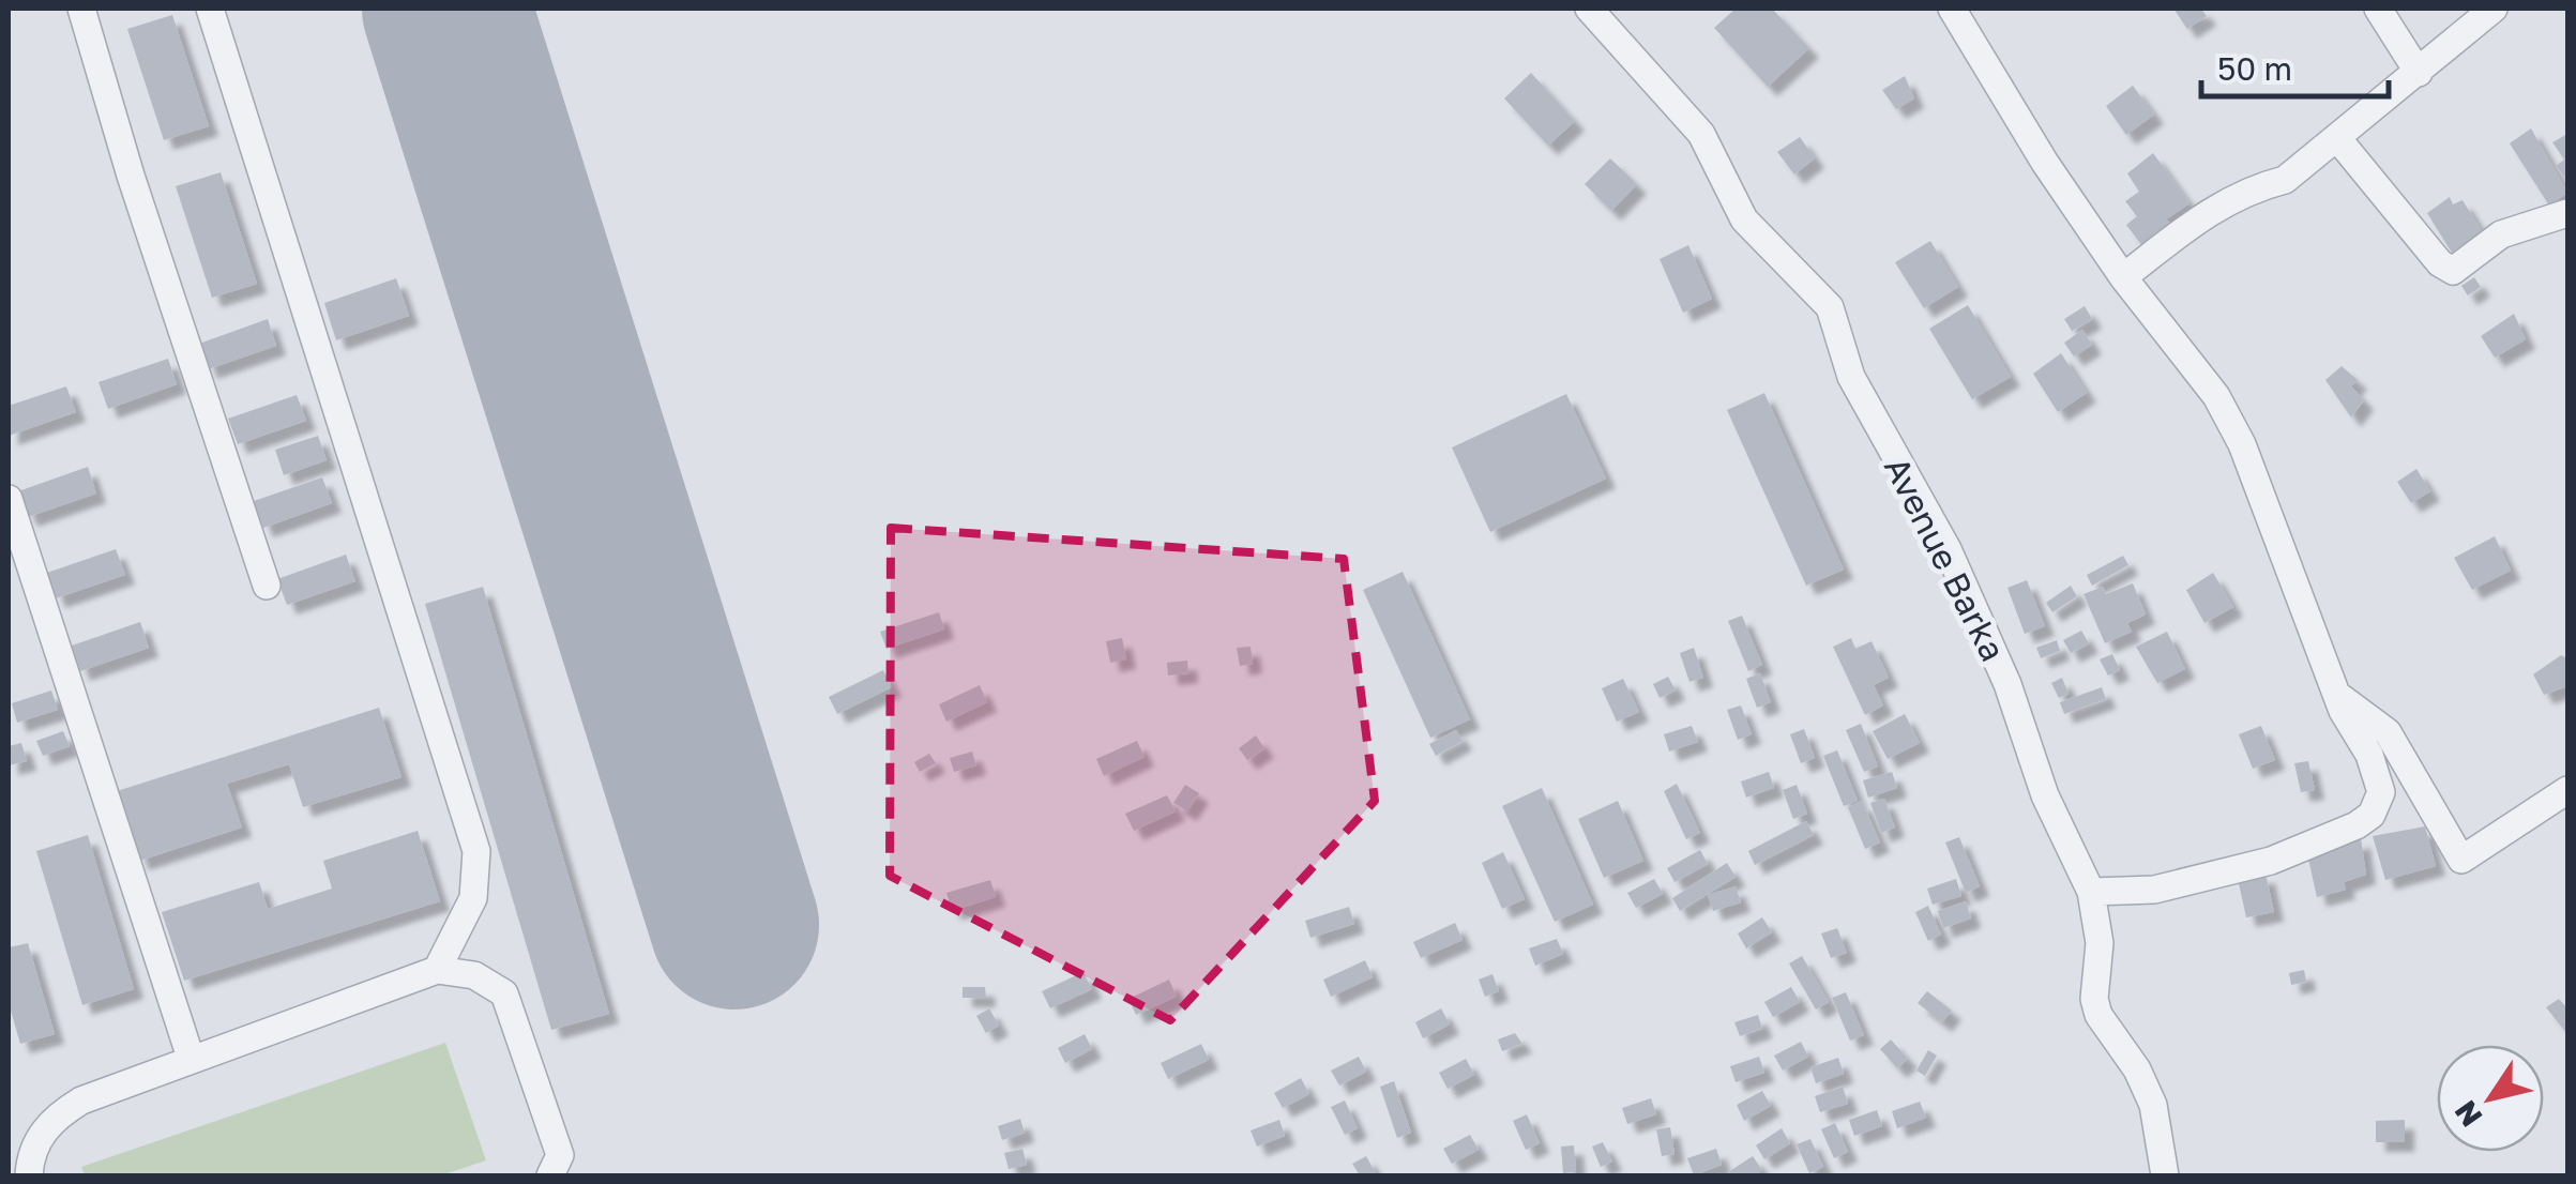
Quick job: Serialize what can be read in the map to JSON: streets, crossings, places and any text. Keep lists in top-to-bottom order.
{
  "streets": {
    "street": ["Avenue Barka"]
  },
  "scale_bar": "50 m",
  "north": "bottom left"
}
